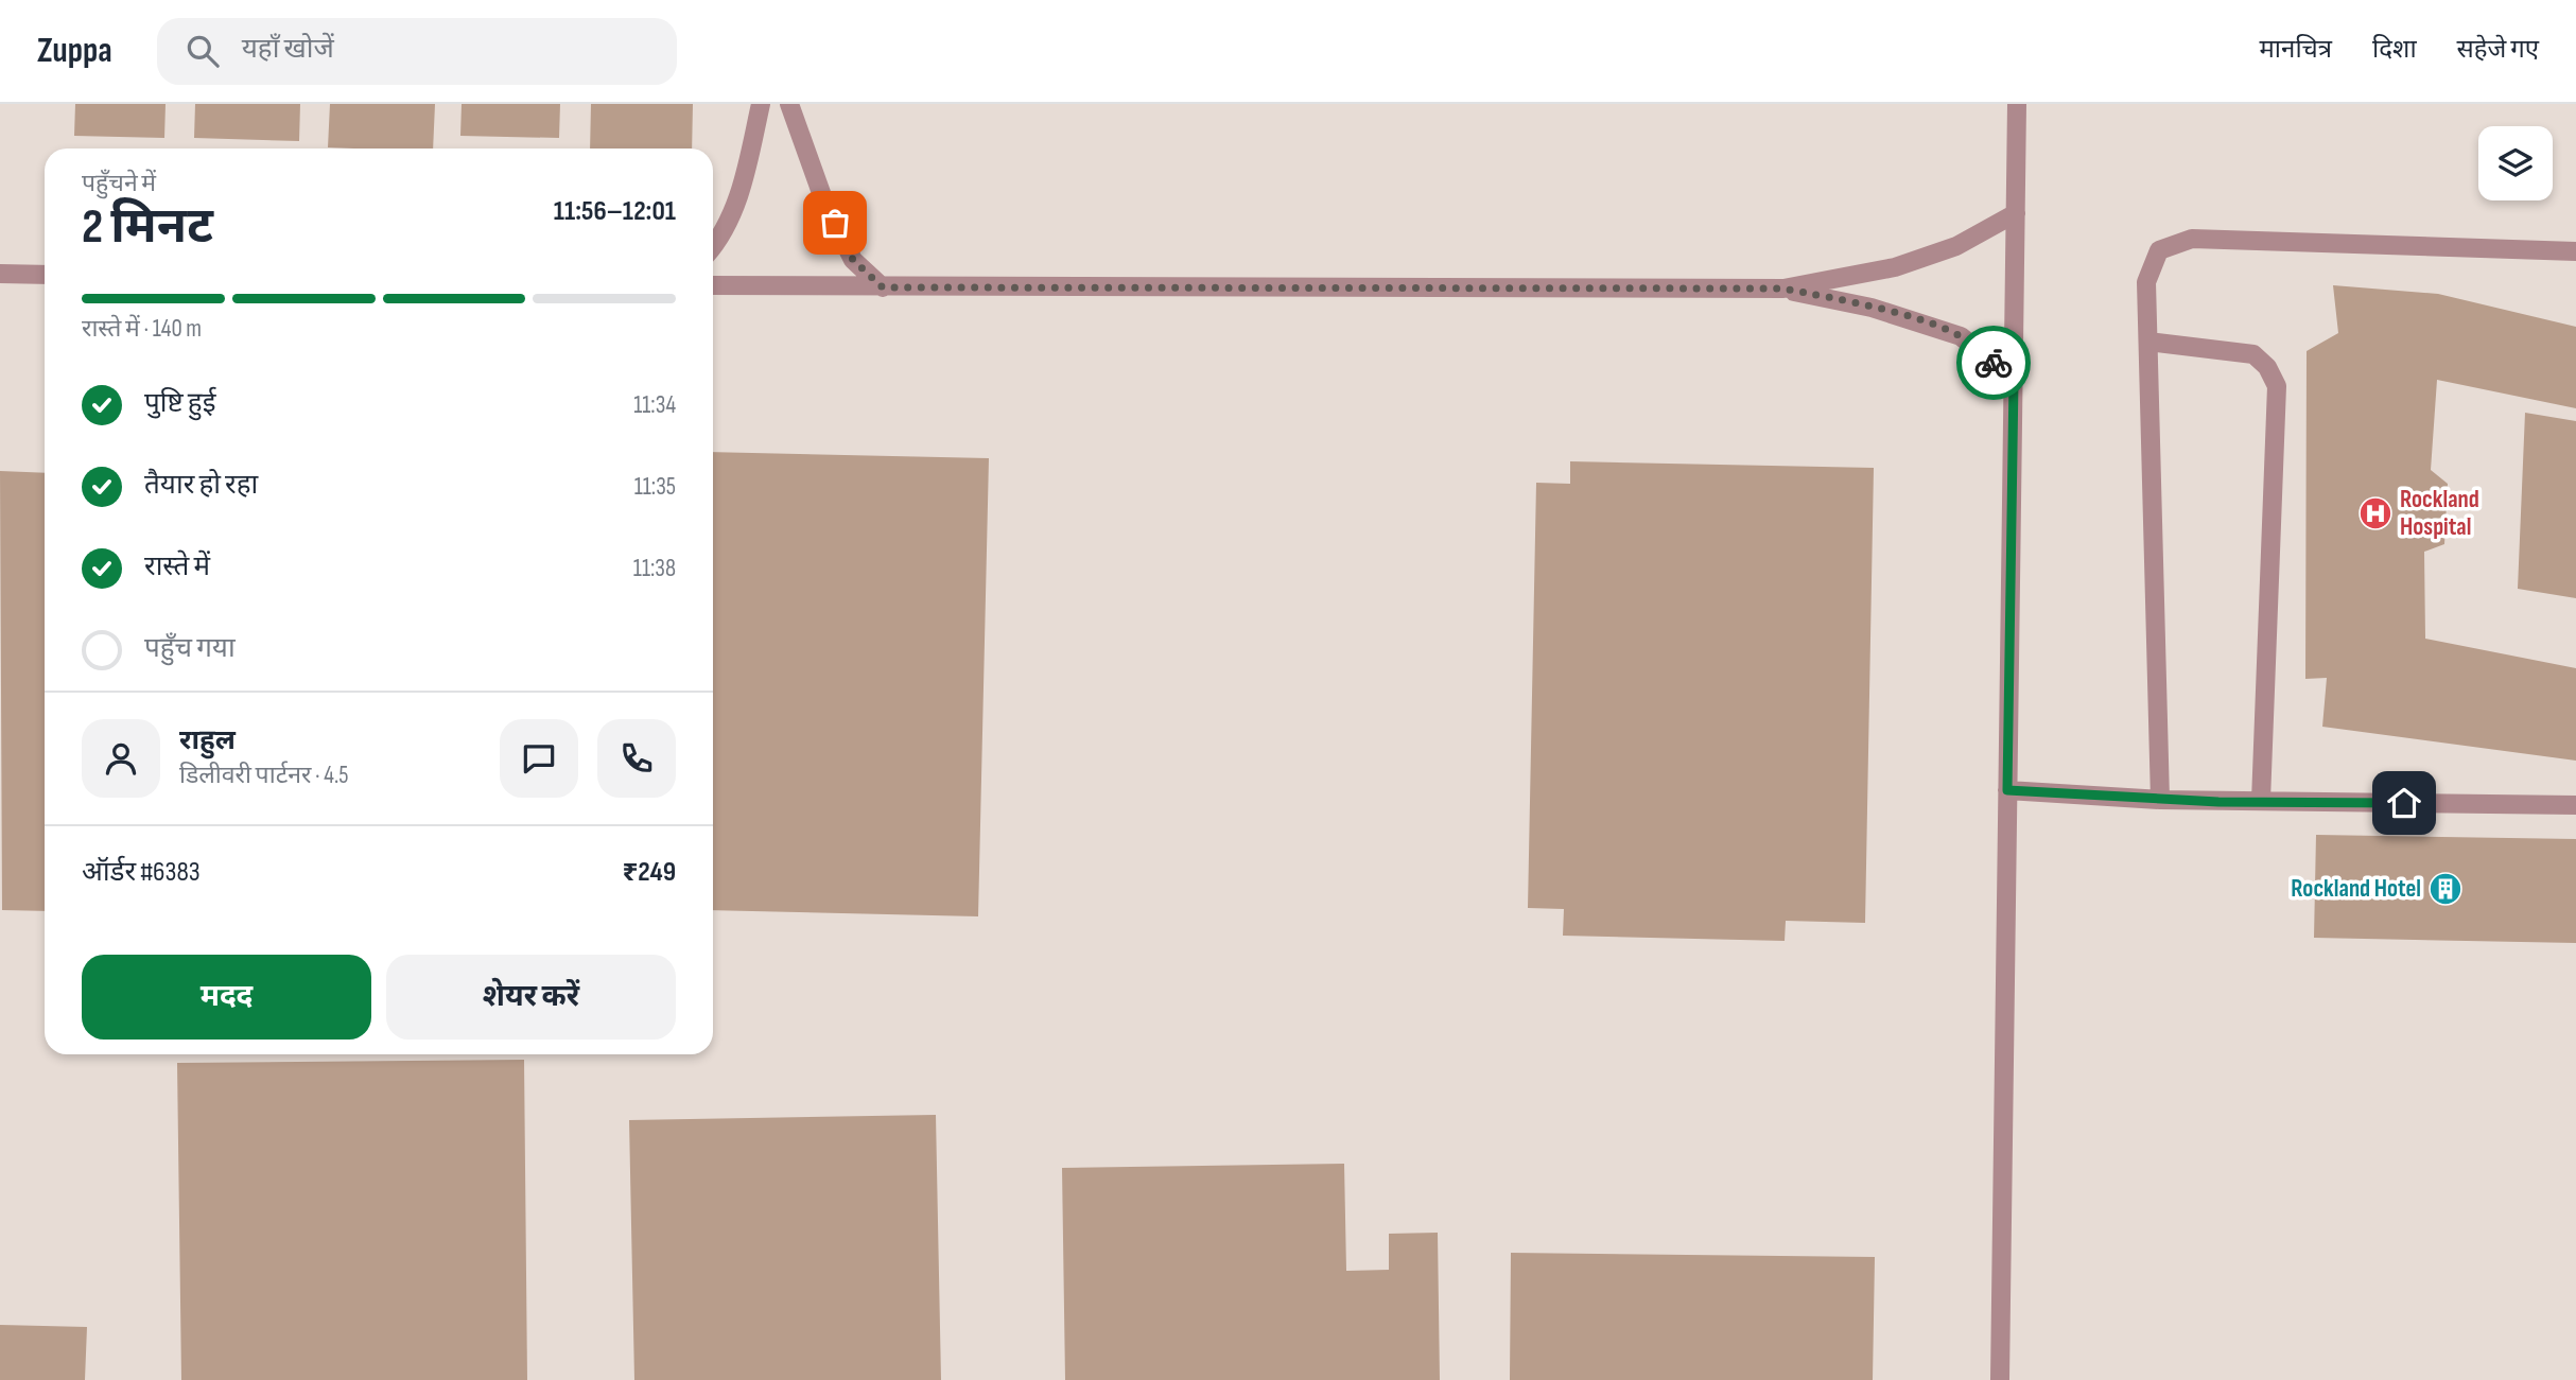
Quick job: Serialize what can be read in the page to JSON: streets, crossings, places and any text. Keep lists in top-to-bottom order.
{
  "places": {
    "hospital": ["Rockland Hospital"],
    "building": ["Rockland Hotel"]
  },
  "page": {
    "header": "Zuppa",
    "search": "यहाँ खोजें",
    "nav": ["मानचित्र", "दिशा", "सहेजे गए"],
    "heading": ["2 मिनट", "पहुँचने में", "11:56–12:01"],
    "panel": [
      "राहुल",
      "डिलीवरी पार्टनर · 4.5",
      "ऑर्डर #6383",
      "₹249"
    ],
    "bar": "रास्ते में · 140 m",
    "list": [
      ["पुष्टि हुई", "11:34"],
      ["तैयार हो रहा", "11:35"],
      ["रास्ते में", "11:38"],
      "पहुँच गया"
    ],
    "buttons": ["मदद", "शेयर करें"]
  }
}
